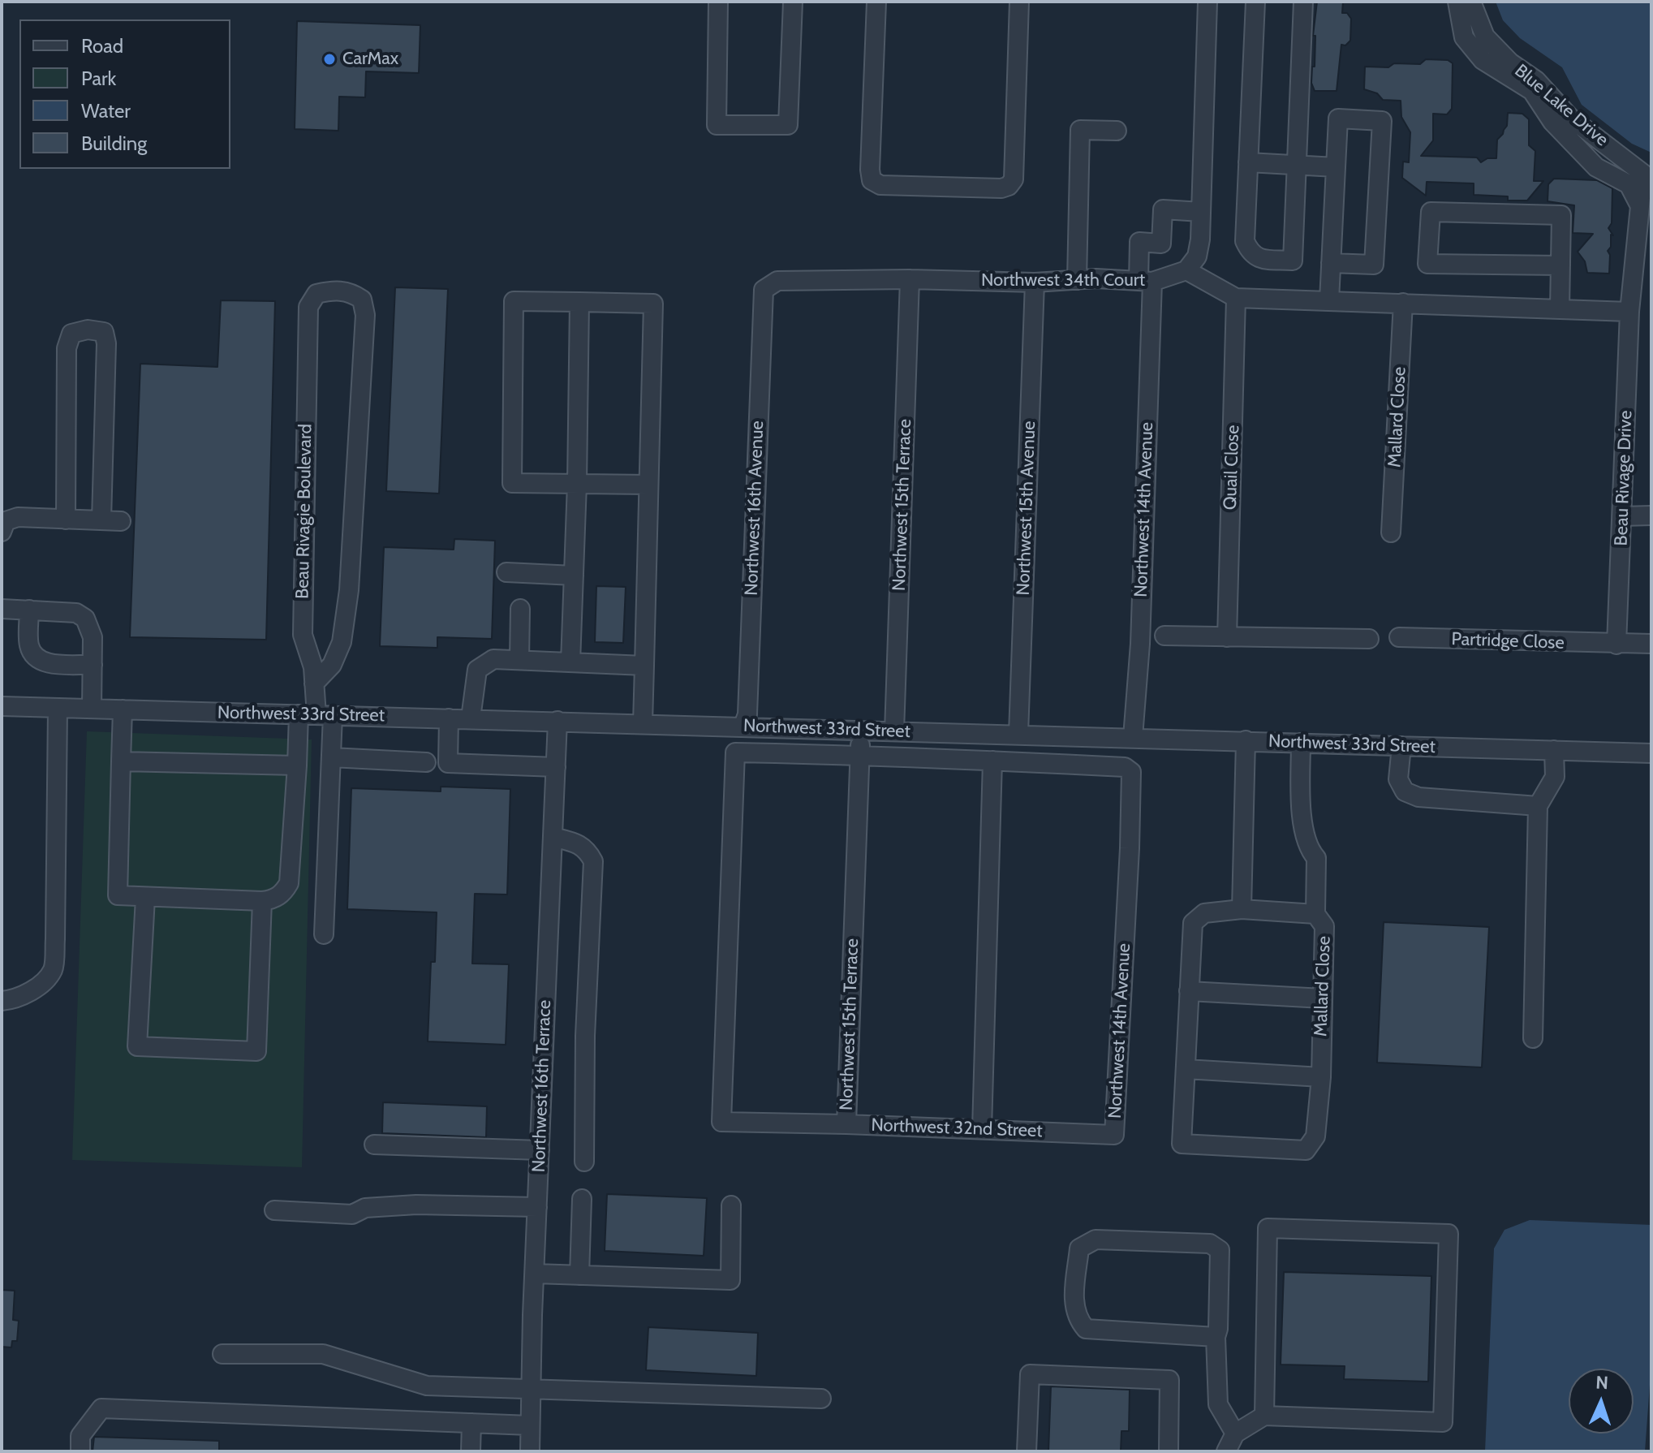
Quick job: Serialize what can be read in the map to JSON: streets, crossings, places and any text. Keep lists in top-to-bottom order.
{
  "streets": {
    "street": [
      "Blue Lake Drive",
      "Northwest 34th Court",
      "Mallard Close",
      "Quail Close",
      "Beau Rivage Drive",
      "Northwest 15th Terrace",
      "Northwest 16th Avenue",
      "Northwest 15th Avenue",
      "Northwest 14th Avenue",
      "Beau Rivagie Boulevard",
      "Partridge Close",
      "Northwest 33rd Street",
      "Northwest 16th Terrace",
      "Northwest 32nd Street"
    ]
  },
  "crossings": [
    ["Blue Lake Drive", "Beau Rivage Drive"],
    ["Northwest 34th Court", "Northwest 15th Terrace"],
    ["Northwest 34th Court", "Northwest 16th Avenue"],
    ["Northwest 34th Court", "Northwest 15th Avenue"],
    ["Northwest 34th Court", "Northwest 14th Avenue"],
    ["Beau Rivage Drive", "Partridge Close"],
    ["Northwest 15th Terrace", "Northwest 33rd Street"],
    ["Northwest 15th Terrace", "Northwest 32nd Street"],
    ["Northwest 16th Avenue", "Northwest 33rd Street"],
    ["Northwest 15th Avenue", "Northwest 33rd Street"],
    ["Northwest 14th Avenue", "Northwest 33rd Street"],
    ["Northwest 14th Avenue", "Northwest 32nd Street"],
    ["Beau Rivagie Boulevard", "Northwest 33rd Street"],
    ["Northwest 33rd Street", "Northwest 16th Terrace"]
  ],
  "places": ["CarMax"],
  "legend": [
    "Road",
    "Park",
    "Water",
    "Building"
  ],
  "north": "top"
}
